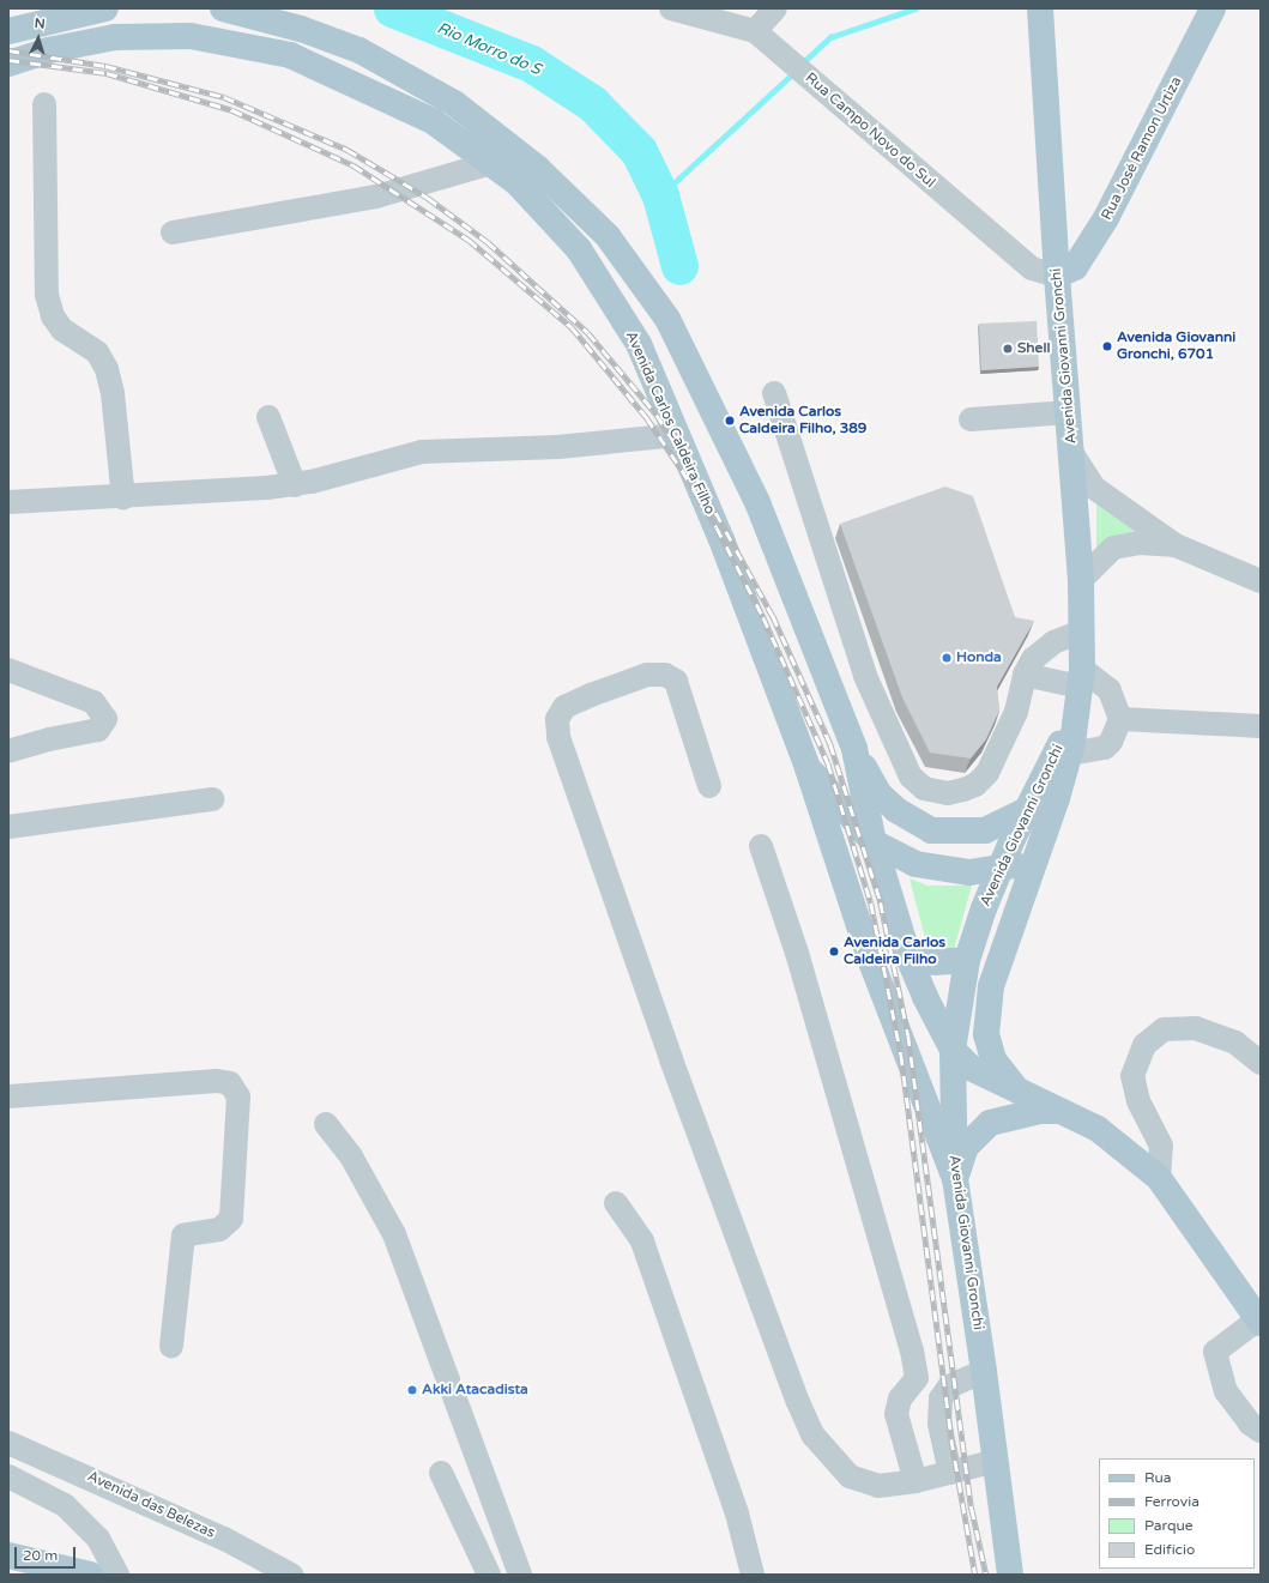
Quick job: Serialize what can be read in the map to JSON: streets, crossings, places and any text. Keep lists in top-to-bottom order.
{
  "streets": {
    "main road": ["Rua José Ramon Urtiza", "Avenida Giovanni Gronchi", "Avenida Carlos Caldeira Filho"],
    "street": ["Rua Campo Novo do Sul", "Avenida das Belezas"]
  },
  "crossings": [
    ["Rua Campo Novo do Sul", "Rua José Ramon Urtiza"],
    ["Rua Campo Novo do Sul", "Avenida Giovanni Gronchi"],
    ["Rua José Ramon Urtiza", "Avenida Giovanni Gronchi"],
    ["Avenida Giovanni Gronchi", "Avenida Carlos Caldeira Filho"]
  ],
  "water": ["Rio Morro do S"],
  "places": [
    "Avenida Giovanni Gronchi, 6701",
    "Shell",
    "Avenida Carlos Caldeira Filho, 389",
    "Honda",
    "Avenida Carlos Caldeira Filho",
    "Akki Atacadista"
  ],
  "legend": [
    "Rua",
    "Ferrovia",
    "Parque",
    "Edifício"
  ],
  "scale_bar": "20 m",
  "north": "top"
}
